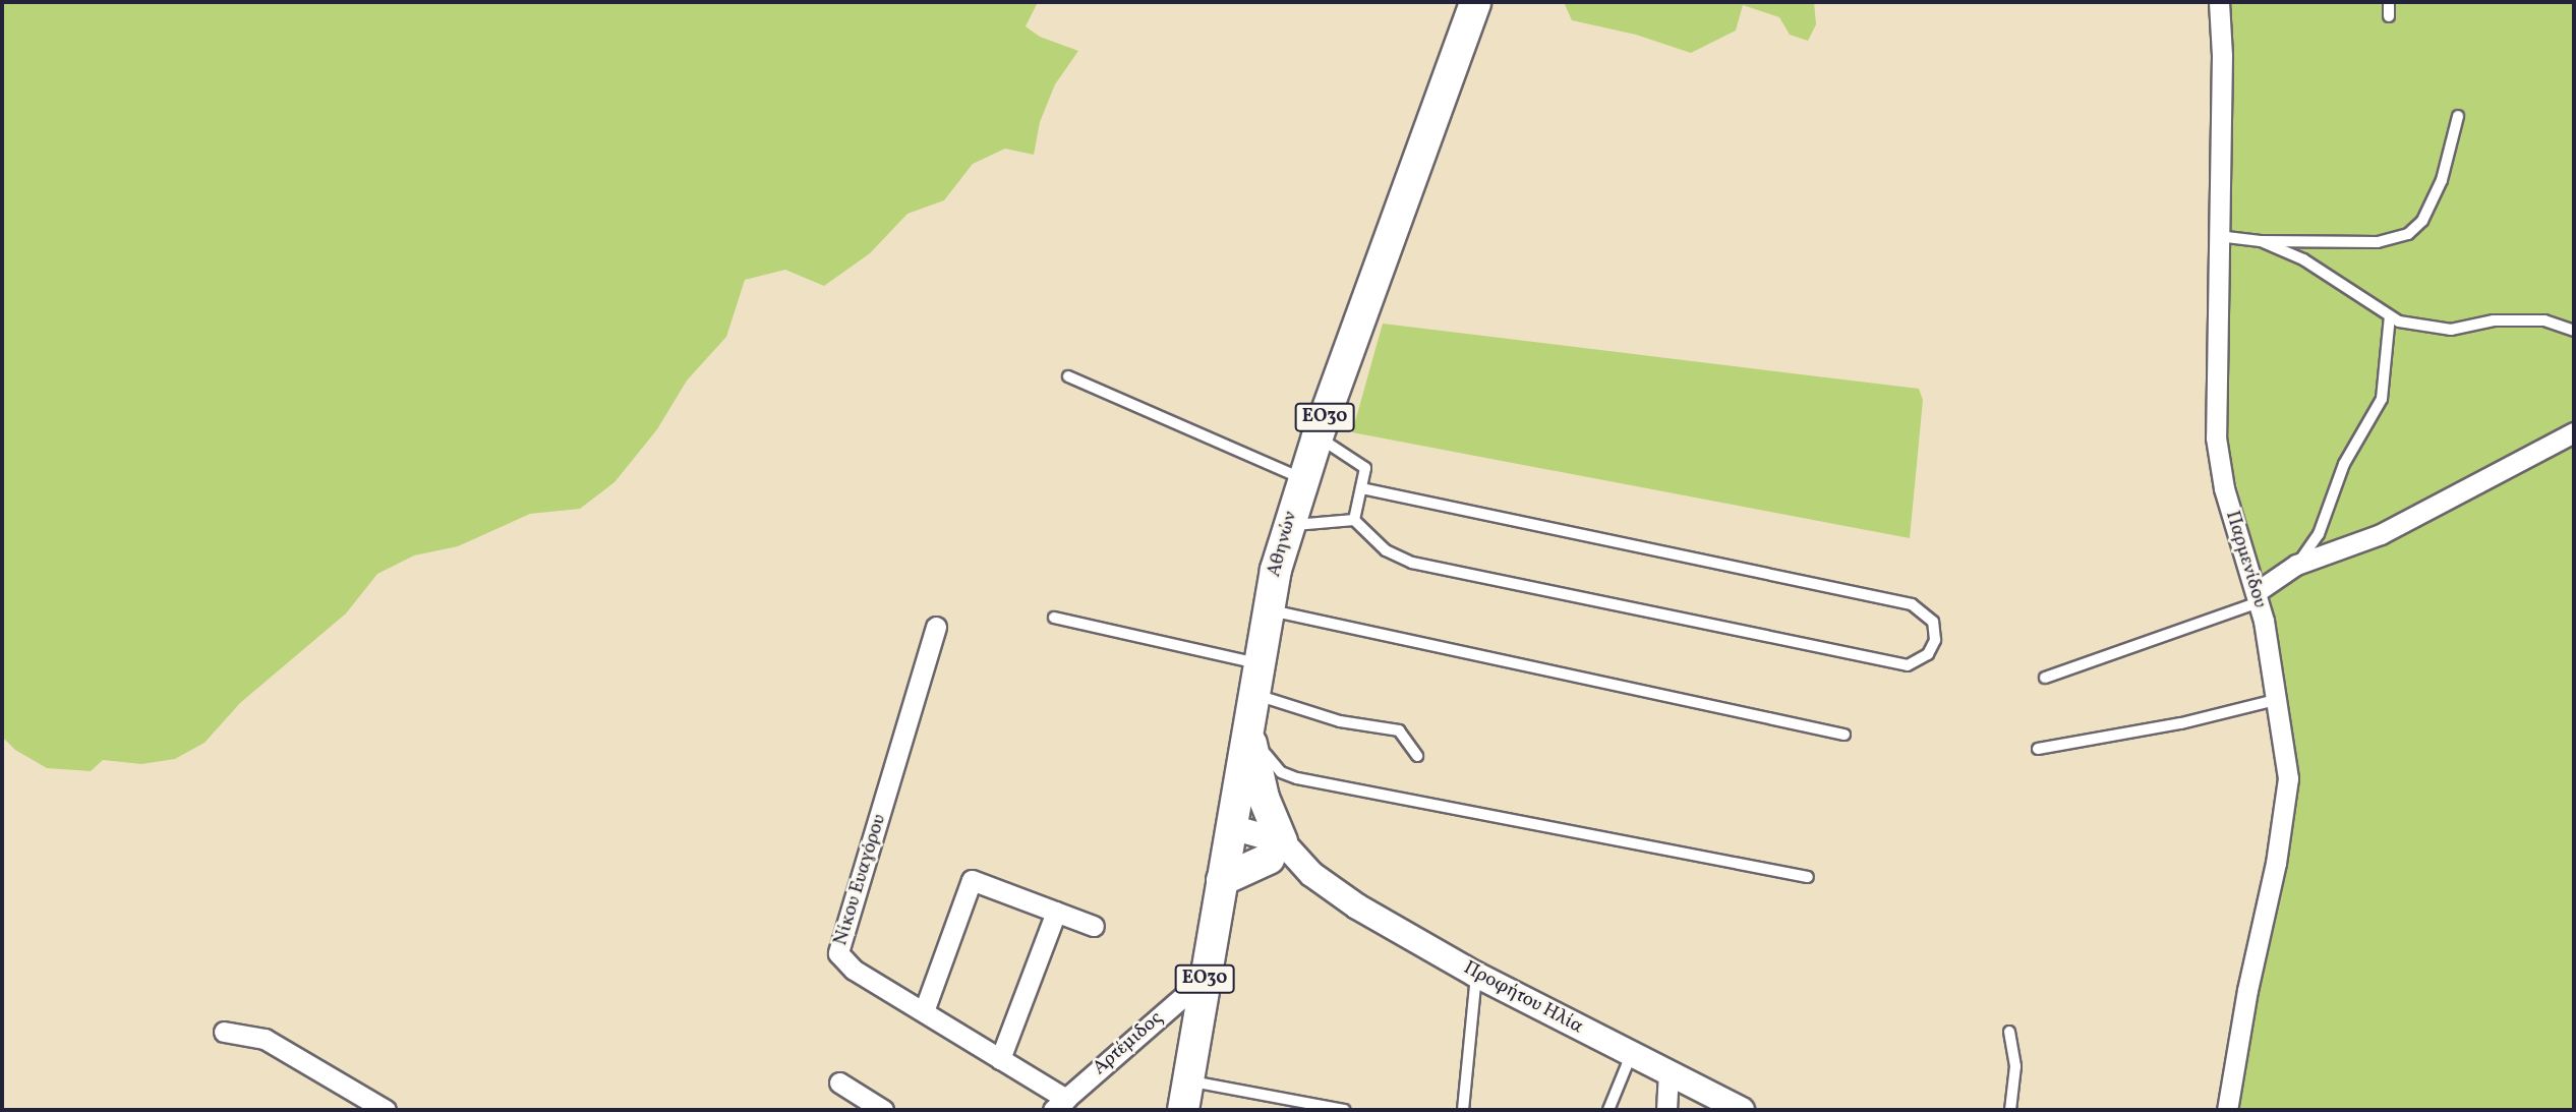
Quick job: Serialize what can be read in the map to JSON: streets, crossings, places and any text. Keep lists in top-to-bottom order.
{
  "streets": {
    "main road": ["ΕΟ30", "Αθηνών"],
    "street": [
      "Παρμενίδου",
      "Νίκου Ευαγόρου",
      "Προφήτου Ηλία",
      "Αρτέμιδος"
    ]
  },
  "crossings": [
    ["Αθηνών", "Αρτέμιδος"],
    ["Νίκου Ευαγόρου", "Αρτέμιδος"]
  ]
}
